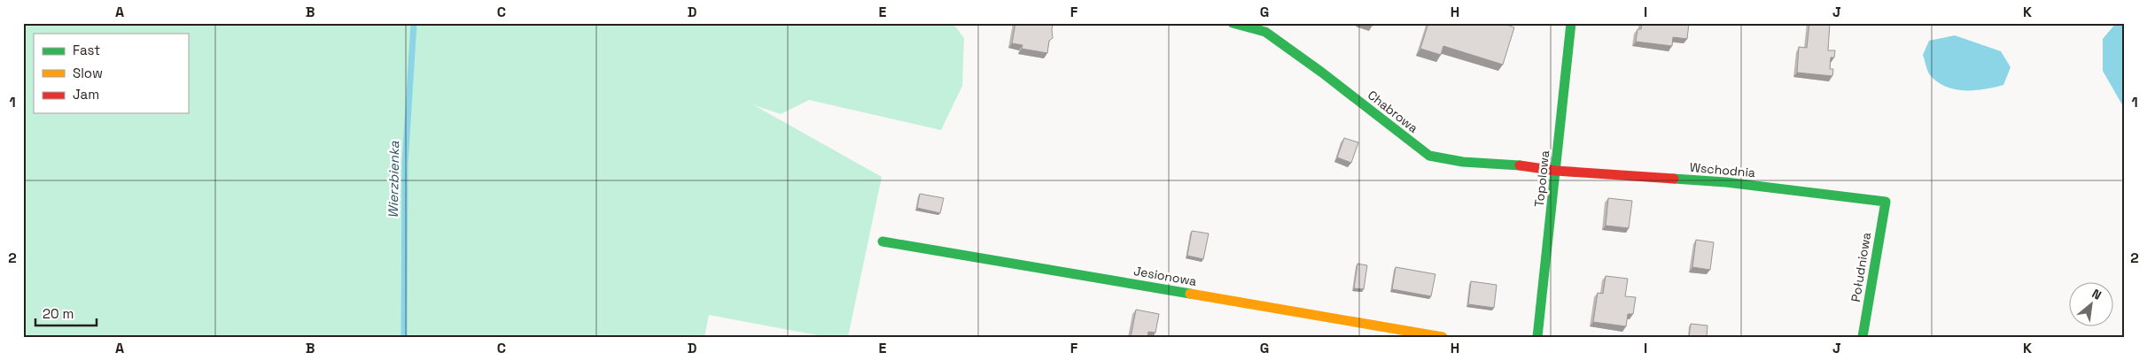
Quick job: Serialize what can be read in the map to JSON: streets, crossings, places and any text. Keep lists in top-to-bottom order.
{
  "streets": {
    "street": [
      "Chabrowa",
      "Wschodnia",
      "Topolowa",
      "Południowa",
      "Jesionowa"
    ]
  },
  "crossings": [
    ["Chabrowa", "Wschodnia"],
    ["Chabrowa", "Topolowa"],
    ["Wschodnia", "Topolowa"],
    ["Wschodnia", "Południowa"]
  ],
  "water": ["Wierzbienka"],
  "legend": ["Fast", "Slow", "Jam"],
  "scale_bar": "20 m",
  "north": "top right",
  "grid": {
    "columns": [
      "A",
      "B",
      "C",
      "D",
      "E",
      "F",
      "G",
      "H",
      "I",
      "J",
      "K"
    ],
    "rows": ["1", "2"]
  }
}
